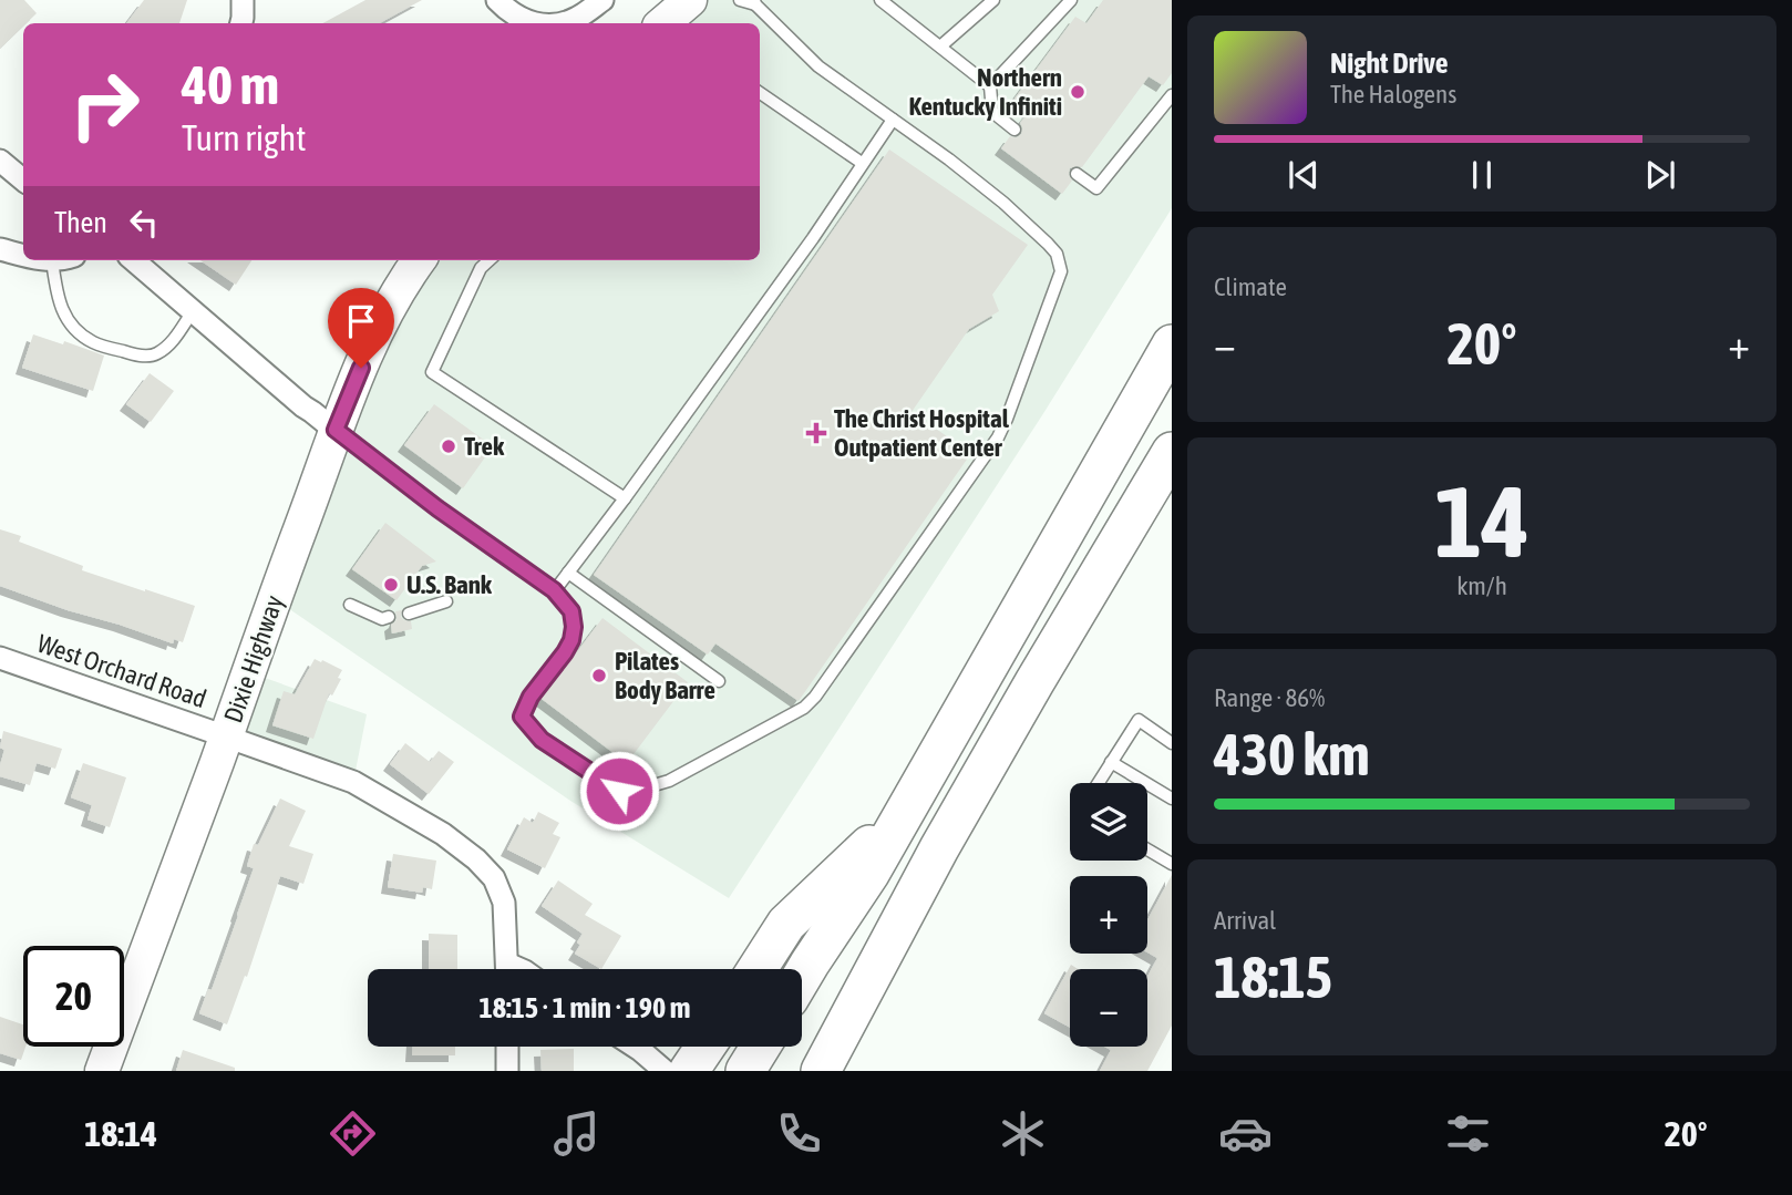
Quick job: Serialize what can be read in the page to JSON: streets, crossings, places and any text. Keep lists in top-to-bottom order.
{
  "streets": {
    "main road": ["Dixie Highway"],
    "street": ["West Orchard Road"]
  },
  "crossings": [
    ["Dixie Highway", "West Orchard Road"]
  ],
  "places": {
    "other": [
      "Northern Kentucky Infiniti",
      "Trek",
      "U.S. Bank",
      "Pilates Body Barre"
    ],
    "health": ["The Christ Hospital Outpatient Center"]
  },
  "page": {
    "turn": ["40 m", "Turn right"],
    "song": ["Night Drive", "The Halogens"],
    "then": "Then",
    "tile": [
      "Climate",
      ["14", "km/h"],
      ["Range · 86%", "430 km"],
      ["Arrival", "18:15"]
    ],
    "heat": ["−", "20°", "+"],
    "map_buttons": ["+", "−"],
    "limit": "20",
    "trip": "18:15 · 1 min · 190 m",
    "tabs": ["18:14", "20°"]
  }
}
